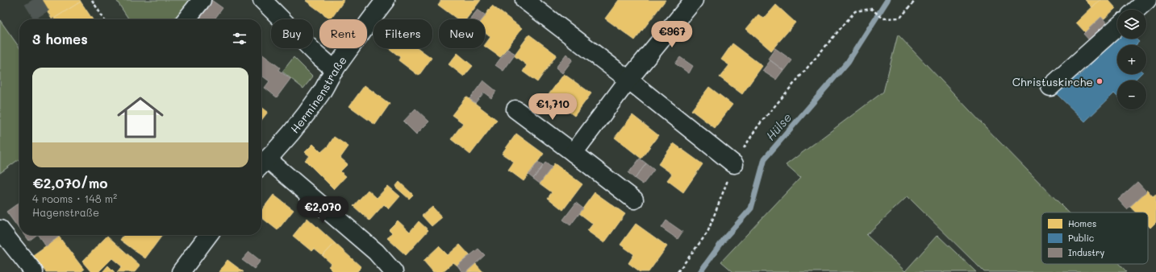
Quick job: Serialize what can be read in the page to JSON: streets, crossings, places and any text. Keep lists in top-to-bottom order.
{
  "streets": {
    "street": ["Herminenstraße"]
  },
  "water": ["Hülse"],
  "places": ["Christuskirche"],
  "legend": ["Homes", "Public", "Industry"],
  "page": {
    "map_buttons": ["+", "−"],
    "chip": [
      "Buy",
      "Rent",
      "Filters",
      "New"
    ],
    "heading": "3 homes",
    "price": ["€967", "€1,710", "€2,070"],
    "list": [
      {
        "name": "€2,070/mo",
        "note": "4 rooms · 148 m² · Hagenstraße"
      }
    ]
  }
}
